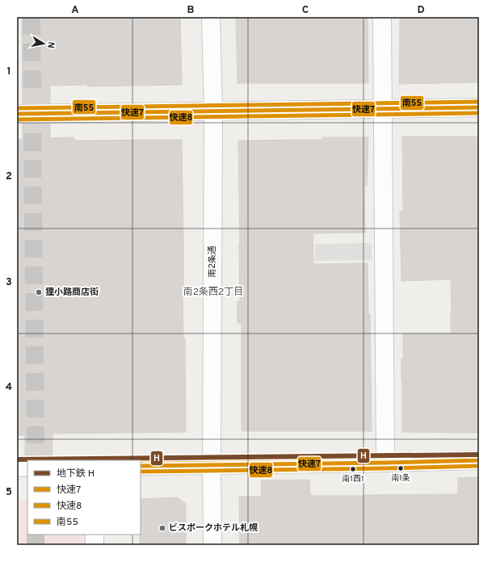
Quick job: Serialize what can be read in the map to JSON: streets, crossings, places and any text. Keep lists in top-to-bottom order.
{
  "streets": {
    "street": ["南2条通"]
  },
  "districts": ["南2条西2丁目"],
  "places": [
    "狸小路商店街",
    "南1条",
    "南1西1",
    "ビスポークホテル札幌"
  ],
  "lines": [
    "transit line 南55",
    "transit line 快速7",
    "transit line 快速8",
    "metro line H"
  ],
  "legend": [
    "地下鉄 H",
    "快速7",
    "快速8",
    "南55"
  ],
  "north": "right",
  "grid": {
    "columns": [
      "A",
      "B",
      "C",
      "D"
    ],
    "rows": [
      "1",
      "2",
      "3",
      "4",
      "5"
    ]
  }
}
